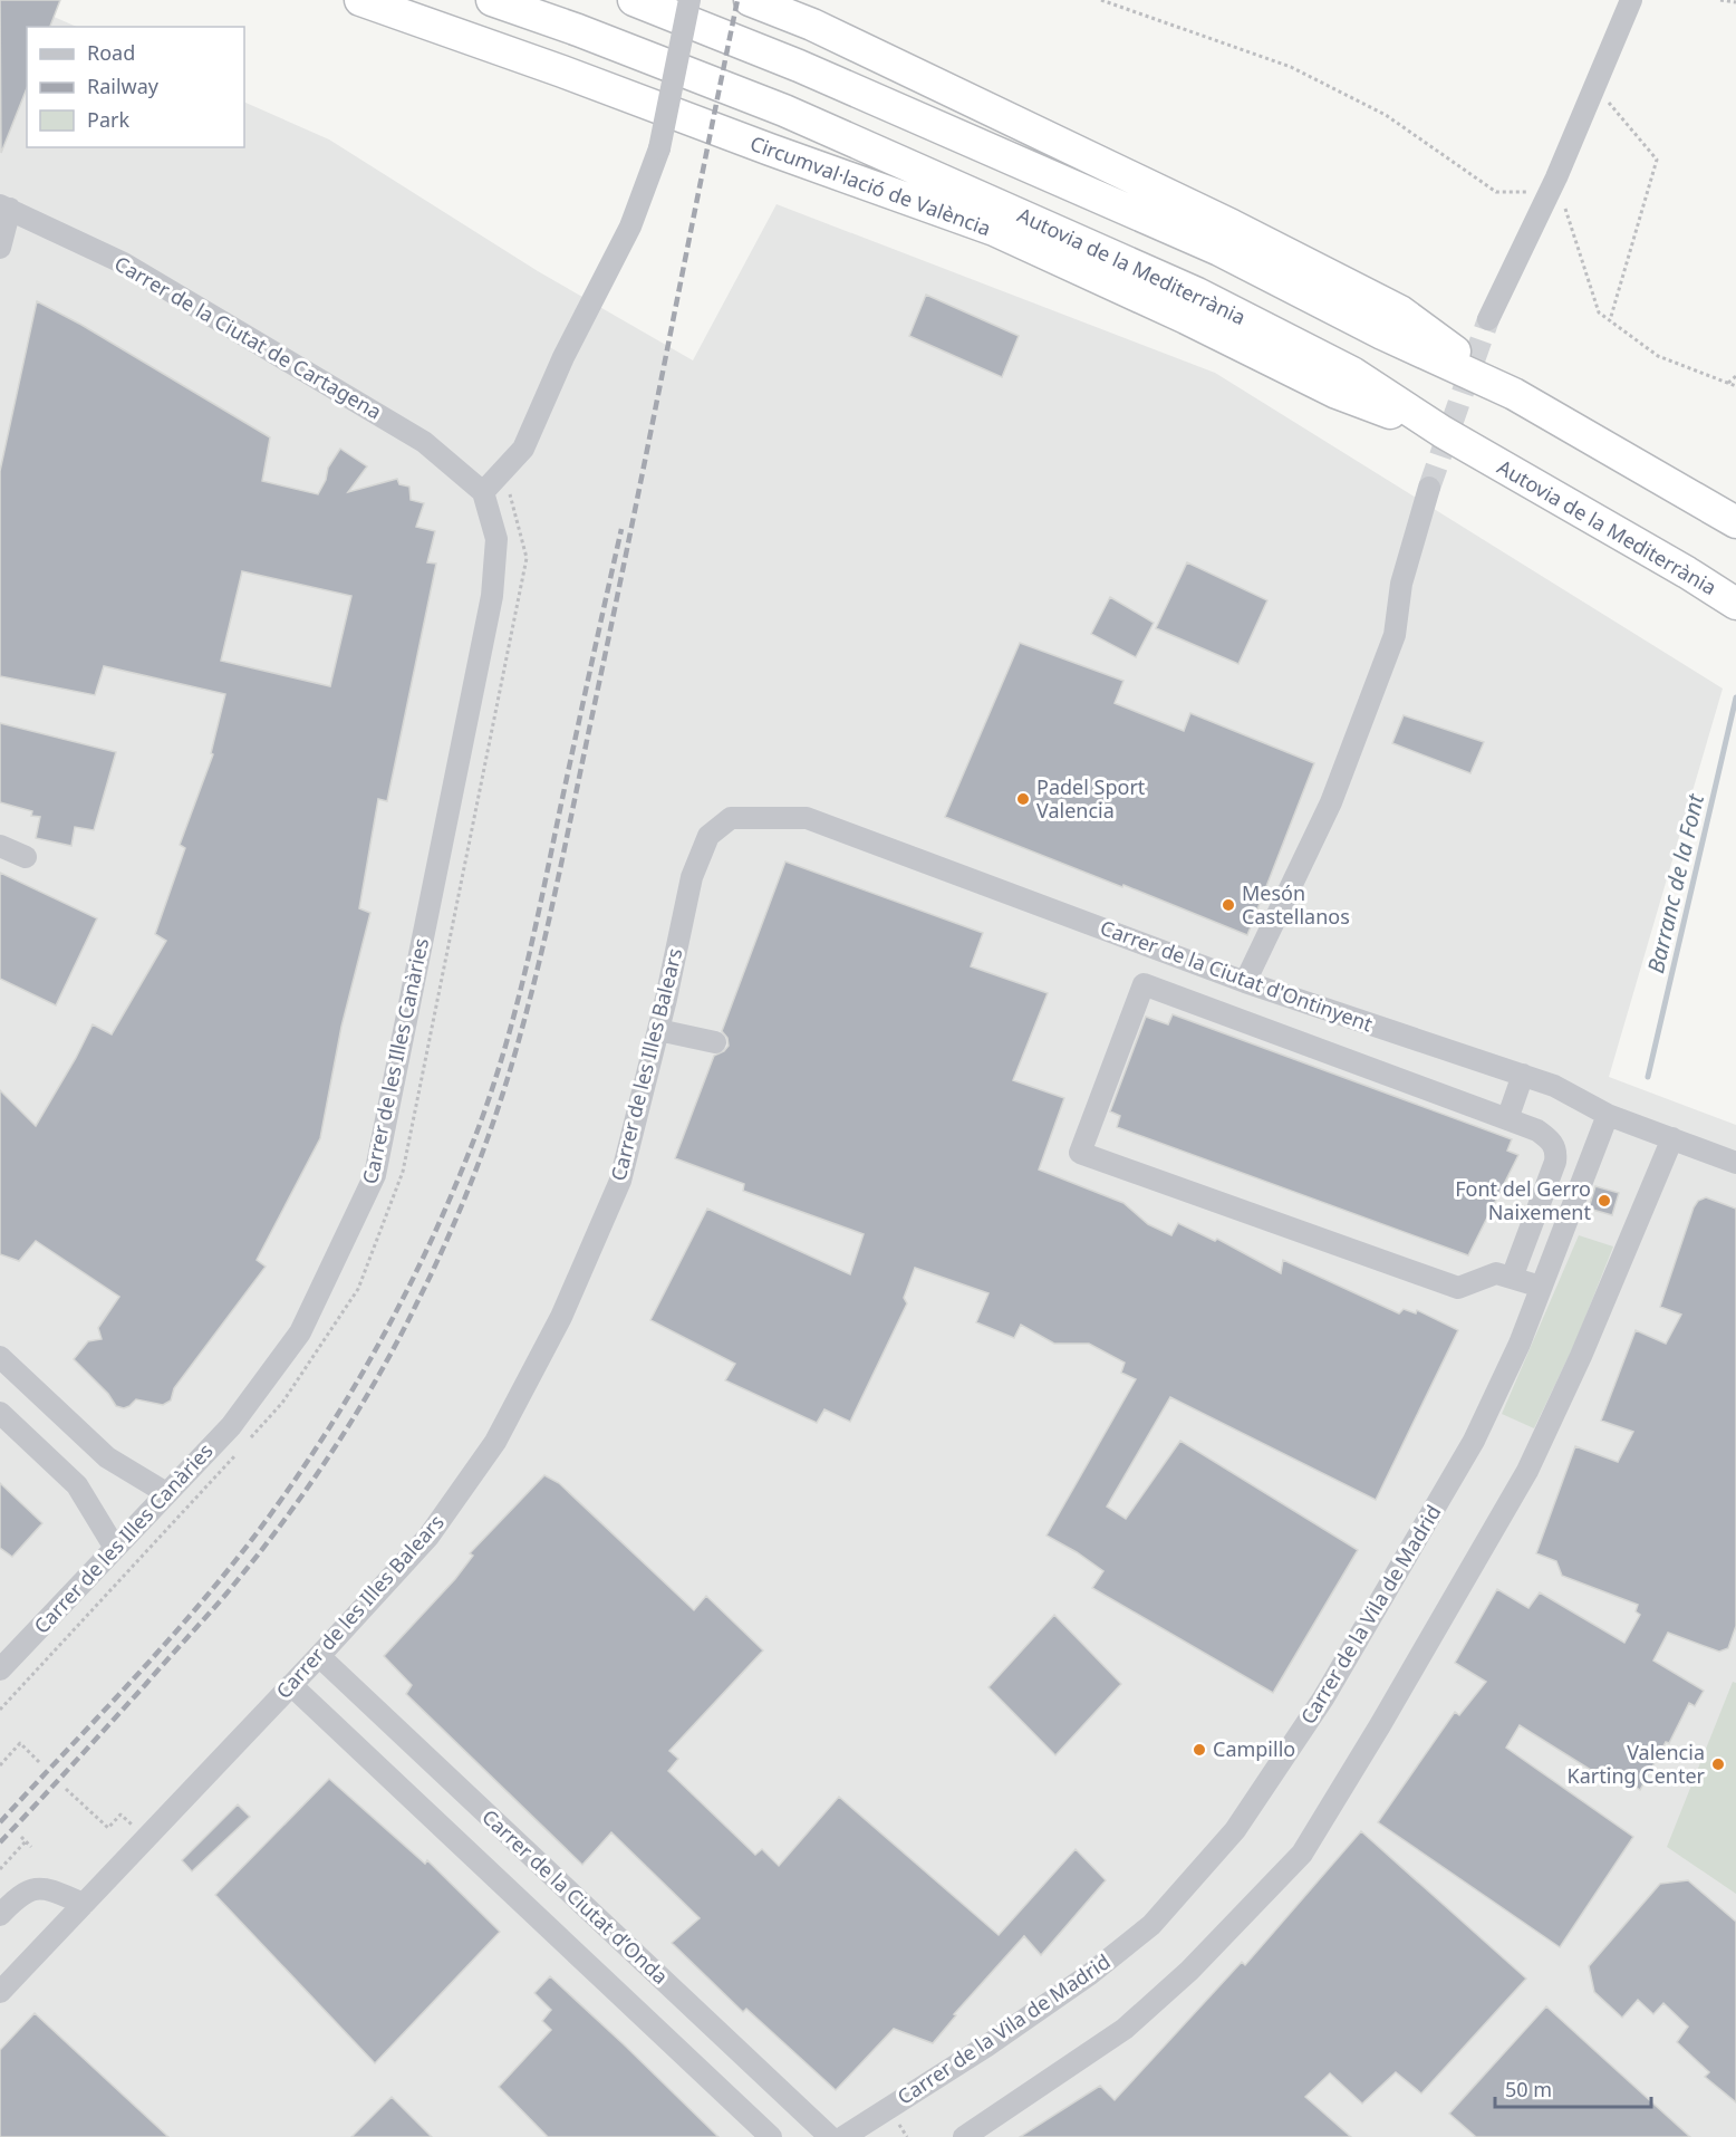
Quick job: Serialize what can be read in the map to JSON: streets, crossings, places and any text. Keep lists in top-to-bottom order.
{
  "streets": {
    "highway": ["Circumval·lació de València", "Autovia de la Mediterrània"],
    "street": [
      "Carrer de la Ciutat de Cartagena",
      "Carrer de la Ciutat d'Ontinyent",
      "Carrer de les Illes Canàries",
      "Carrer de les Illes Balears",
      "Carrer de la Vila de Madrid",
      "Carrer de la Ciutat d’Onda"
    ]
  },
  "crossings": [
    ["Circumval·lació de València", "Autovia de la Mediterrània"],
    ["Carrer de la Ciutat de Cartagena", "Carrer de les Illes Canàries"],
    ["Carrer de la Ciutat d'Ontinyent", "Carrer de les Illes Balears"],
    ["Carrer de la Ciutat d'Ontinyent", "Carrer de la Vila de Madrid"],
    ["Carrer de les Illes Balears", "Carrer de la Ciutat d’Onda"]
  ],
  "water": ["Barranc de la Font"],
  "places": [
    "Padel Sport Valencia",
    "Mesón Castellanos",
    "Font del Gerro Naixement",
    "Campillo",
    "Valencia Karting Center"
  ],
  "legend": ["Road", "Railway", "Park"],
  "scale_bar": "50 m"
}
